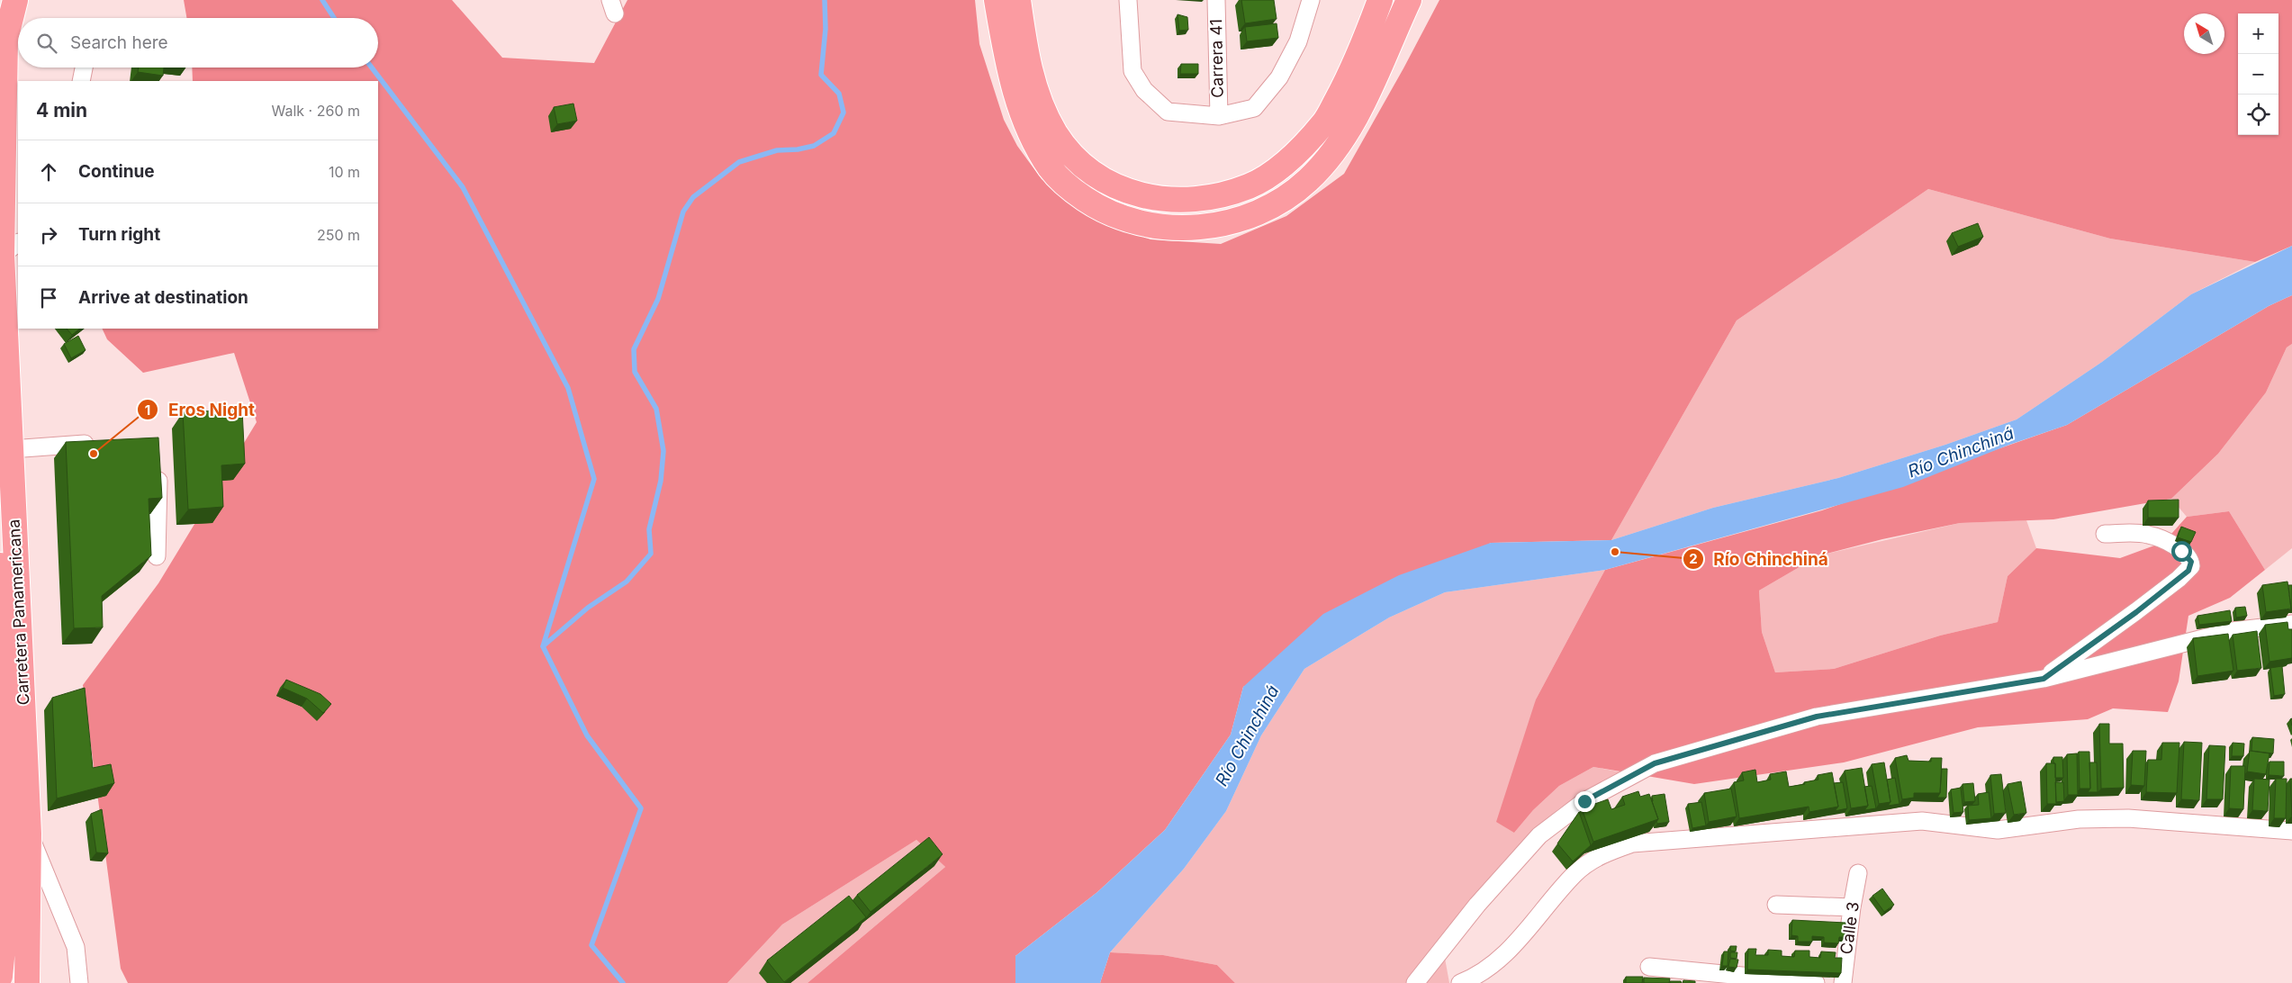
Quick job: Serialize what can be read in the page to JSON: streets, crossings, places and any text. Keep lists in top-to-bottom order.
{
  "streets": {
    "highway": ["Carretera Panamericana"],
    "street": ["Carrera 41", "Calle 3"]
  },
  "water": ["Río Chinchiná"],
  "places": ["Eros Night", "Río Chinchiná"],
  "north": "top left",
  "page": {
    "map_buttons": ["+", "−"],
    "search": "Search here",
    "heading": ["4 min", "Walk · 260 m"],
    "list": [
      ["Continue", "10 m"],
      ["Turn right", "250 m"],
      "Arrive at destination"
    ]
  }
}
